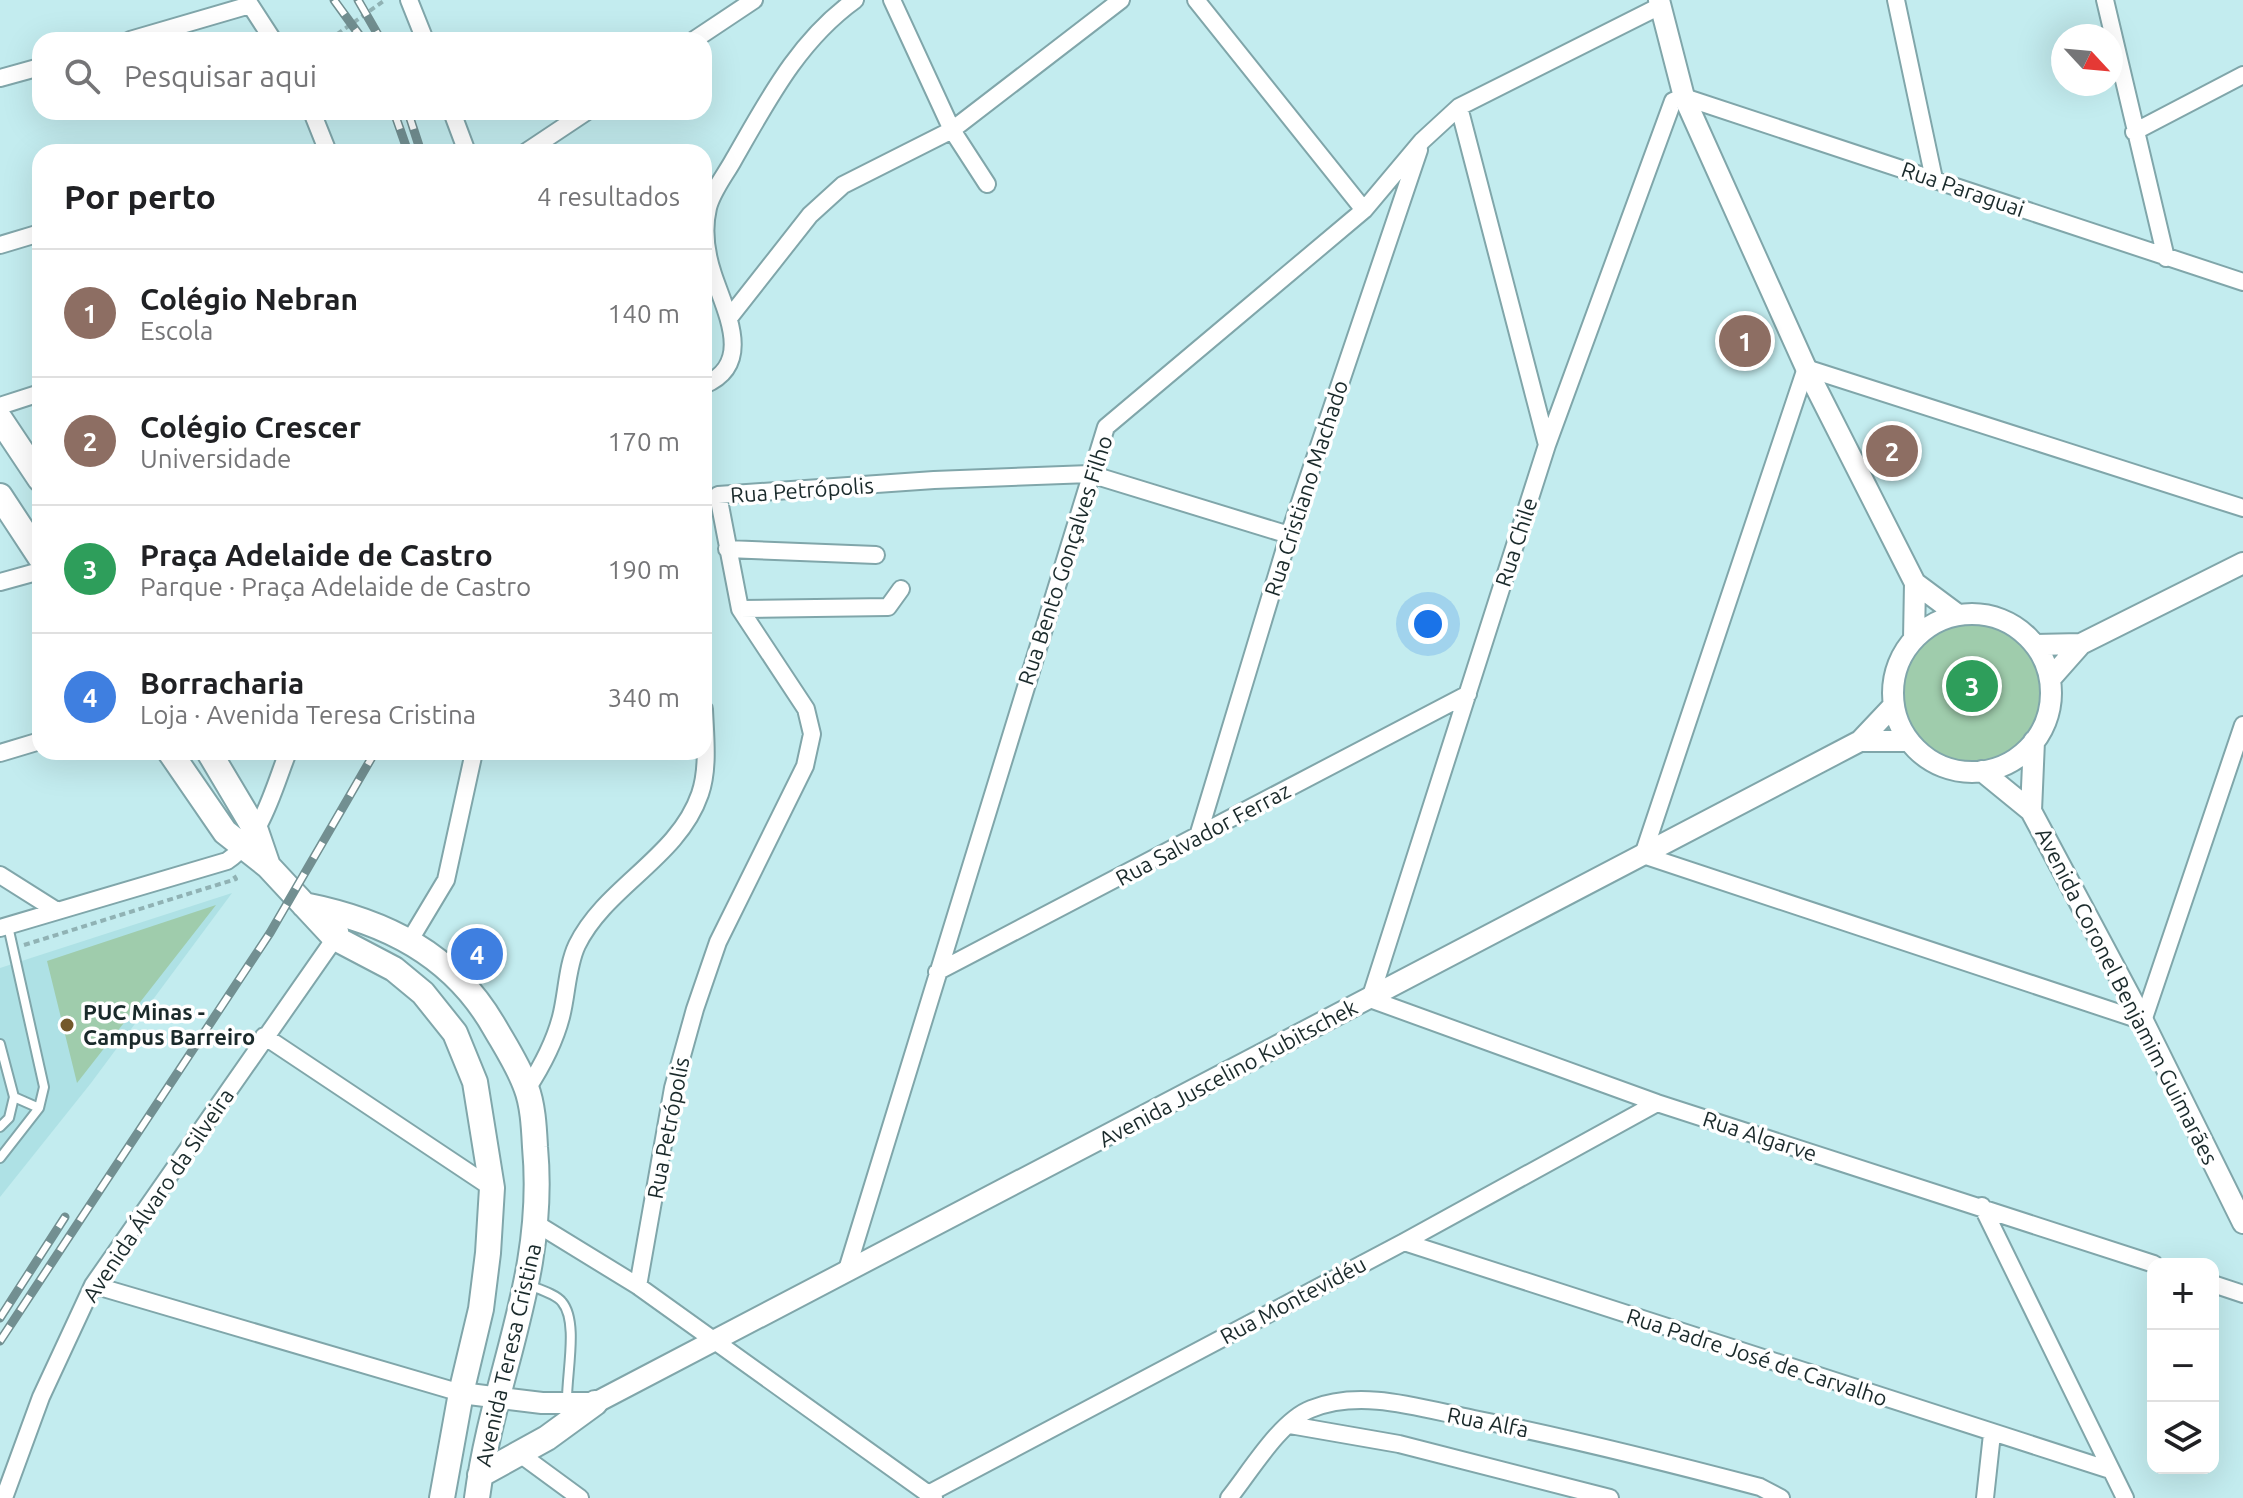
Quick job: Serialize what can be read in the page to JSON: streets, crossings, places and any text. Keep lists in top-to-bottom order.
{
  "streets": {
    "main road": ["Avenida Teresa Cristina"],
    "street": [
      "Rua Paraguai",
      "Rua Cristiano Machado",
      "Rua Petrópolis",
      "Rua Chile",
      "Rua Bento Gonçalves Filho",
      "Rua Salvador Ferraz",
      "Avenida Coronel Benjamim Guimarães",
      "Avenida Juscelino Kubitschek",
      "Rua Algarve",
      "Avenida Álvaro da Silveira",
      "Rua Montevidéu",
      "Rua Padre José de Carvalho",
      "Rua Alfa"
    ]
  },
  "crossings": [
    ["Rua Paraguai", "Rua Chile"],
    ["Rua Cristiano Machado", "Rua Petrópolis"],
    ["Rua Cristiano Machado", "Rua Bento Gonçalves Filho"],
    ["Rua Cristiano Machado", "Rua Salvador Ferraz"],
    ["Rua Petrópolis", "Rua Bento Gonçalves Filho"],
    ["Rua Chile", "Rua Salvador Ferraz"],
    ["Rua Chile", "Avenida Juscelino Kubitschek"],
    ["Rua Chile", "Rua Algarve"],
    ["Rua Bento Gonçalves Filho", "Rua Salvador Ferraz"],
    ["Rua Bento Gonçalves Filho", "Avenida Juscelino Kubitschek"],
    ["Avenida Coronel Benjamim Guimarães", "Avenida Juscelino Kubitschek"],
    ["Avenida Juscelino Kubitschek", "Rua Algarve"],
    ["Rua Algarve", "Rua Montevidéu"],
    ["Avenida Álvaro da Silveira", "Avenida Teresa Cristina"],
    ["Rua Montevidéu", "Rua Padre José de Carvalho"]
  ],
  "places": ["PUC Minas - Campus Barreiro"],
  "north": "bottom right",
  "page": {
    "search": "Pesquisar aqui",
    "heading": ["Por perto", "4 resultados"],
    "list": [
      {
        "mark": "1",
        "name": "Colégio Nebran",
        "note": "Escola",
        "value": "140 m"
      },
      {
        "mark": "2",
        "name": "Colégio Crescer",
        "note": "Universidade",
        "value": "170 m"
      },
      {
        "mark": "3",
        "name": "Praça Adelaide de Castro",
        "note": "Parque · Praça Adelaide de Castro",
        "value": "190 m"
      },
      {
        "mark": "4",
        "name": "Borracharia",
        "note": "Loja · Avenida Teresa Cristina",
        "value": "340 m"
      }
    ],
    "pins": [
      "1",
      "2",
      "3",
      "4"
    ],
    "map_buttons": ["+", "−"]
  }
}
